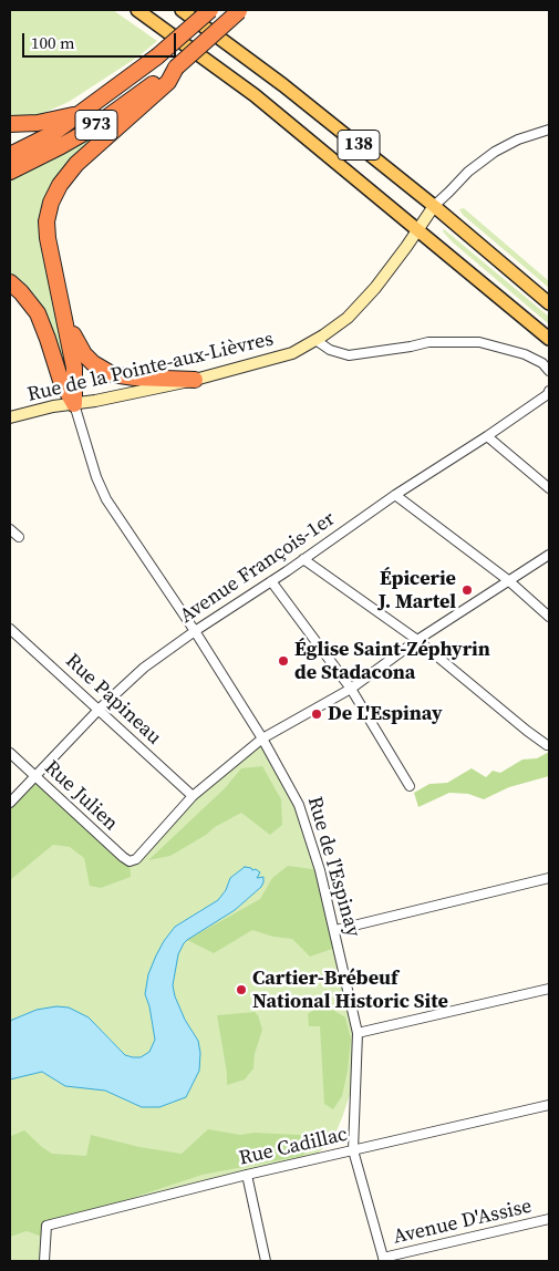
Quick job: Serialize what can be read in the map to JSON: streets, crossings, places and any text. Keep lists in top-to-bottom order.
{
  "streets": {
    "highway": ["973"],
    "main road": ["138", "Rue de la Pointe-aux-Lièvres"],
    "street": [
      "Avenue François-1er",
      "Rue Papineau",
      "Rue Julien",
      "Rue de l'Espinay",
      "Rue Cadillac",
      "Avenue D'Assise"
    ]
  },
  "crossings": [
    ["138", "Rue de la Pointe-aux-Lièvres"],
    ["Rue de la Pointe-aux-Lièvres", "Rue de l'Espinay"],
    ["Avenue François-1er", "Rue Papineau"],
    ["Avenue François-1er", "Rue Julien"],
    ["Avenue François-1er", "Rue de l'Espinay"],
    ["Rue Papineau", "Rue Julien"],
    ["Rue de l'Espinay", "Rue Cadillac"],
    ["Rue de l'Espinay", "Avenue D'Assise"]
  ],
  "places": [
    "Épicerie J. Martel",
    "Église Saint-Zéphyrin de Stadacona",
    "De L'Espinay",
    "Cartier-Brébeuf National Historic Site"
  ],
  "scale_bar": "100 m"
}
